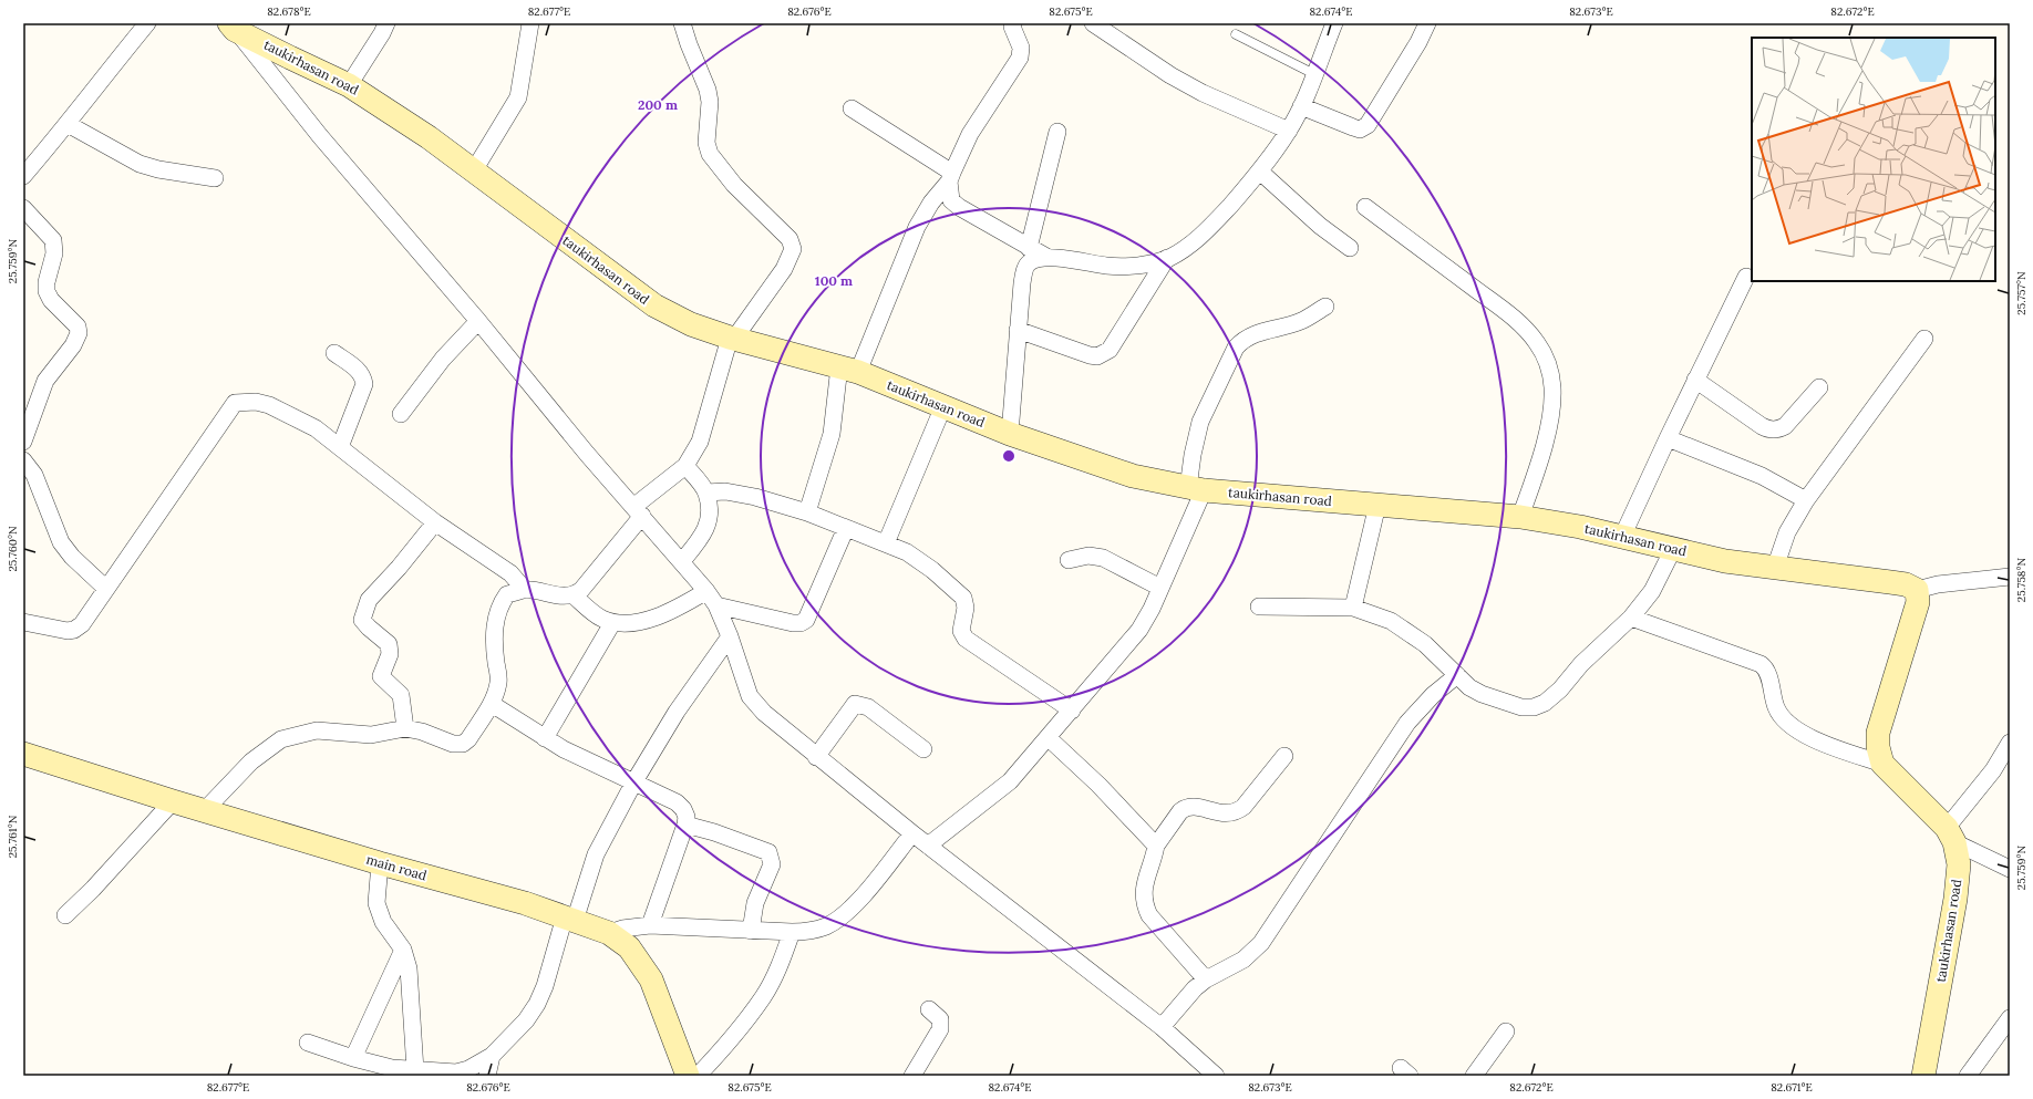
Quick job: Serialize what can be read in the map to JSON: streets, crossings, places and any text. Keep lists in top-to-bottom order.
{
  "streets": {
    "street": ["taukirhasan road", "main road"]
  },
  "coordinates": [
    "82.678°E",
    "82.677°E",
    "82.676°E",
    "82.675°E",
    "82.674°E",
    "82.673°E",
    "82.672°E",
    "25.759°N",
    "25.757°N",
    "25.760°N",
    "25.758°N",
    "25.761°N",
    "82.671°E"
  ],
  "rings": ["200 m", "100 m"]
}
